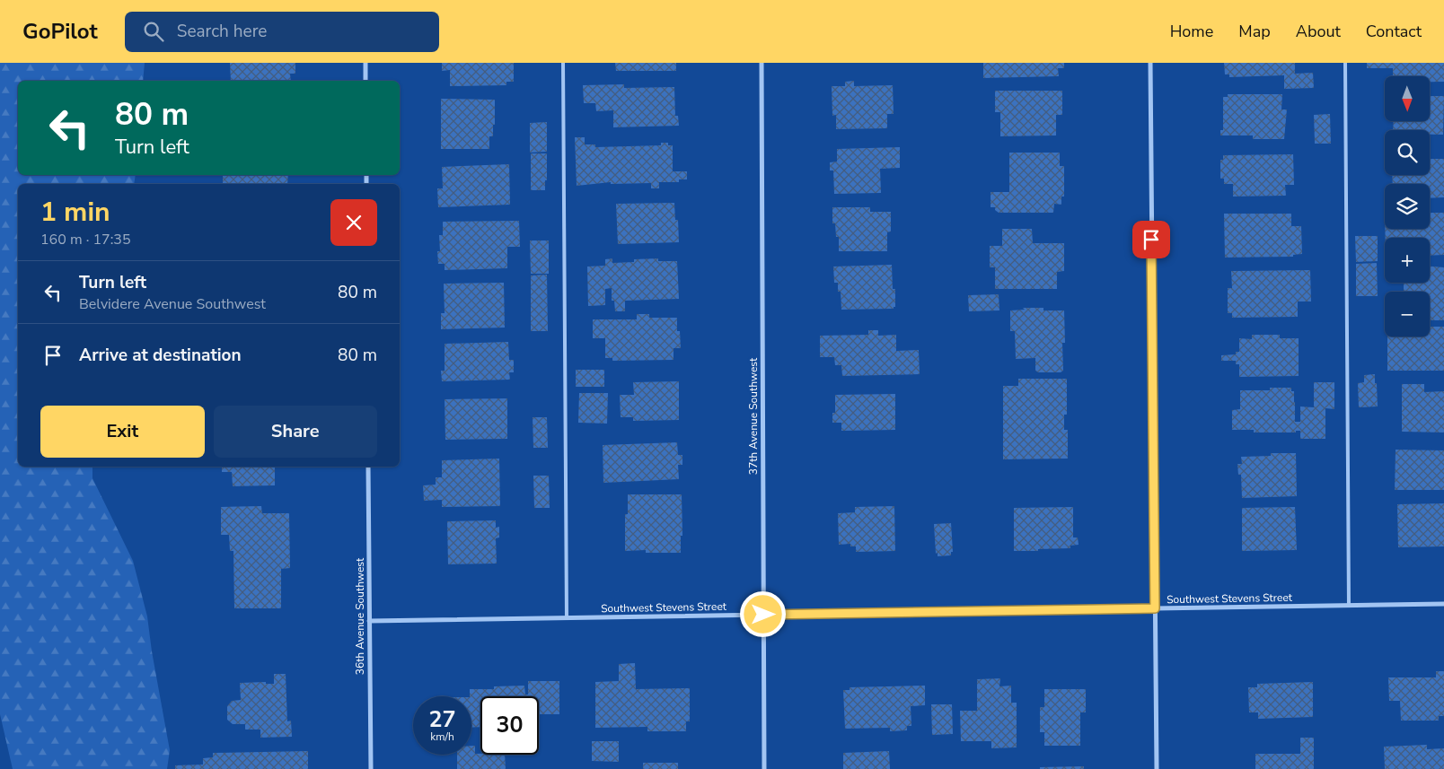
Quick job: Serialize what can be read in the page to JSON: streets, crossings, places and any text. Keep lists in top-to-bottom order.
{
  "streets": {
    "street": ["37th Avenue Southwest", "Southwest Stevens Street", "36th Avenue Southwest"]
  },
  "crossings": [
    ["37th Avenue Southwest", "Southwest Stevens Street"],
    ["Southwest Stevens Street", "36th Avenue Southwest"]
  ],
  "north": "bottom",
  "page": {
    "header": "GoPilot",
    "search": "Search here",
    "nav": [
      "Home",
      "Map",
      "About",
      "Contact"
    ],
    "map_buttons": ["+", "−"],
    "turn": ["80 m", "Turn left"],
    "heading": ["1 min", "160 m · 17:35"],
    "list": [
      {
        "name": "Turn left",
        "note": "Belvidere Avenue Southwest",
        "value": "80 m"
      },
      {
        "name": "Arrive at destination",
        "value": "80 m"
      }
    ],
    "buttons": ["Exit", "Share"],
    "speed": "27 km/h",
    "limit": "30"
  }
}
